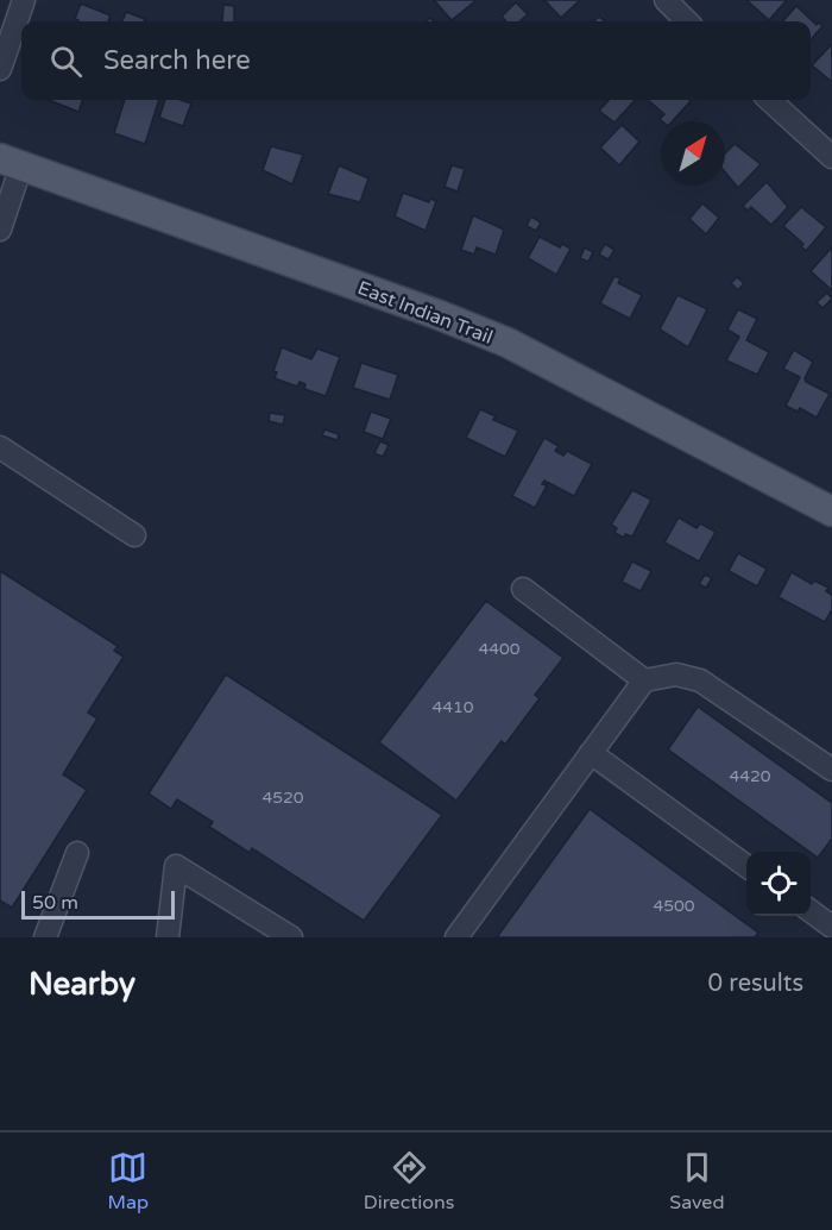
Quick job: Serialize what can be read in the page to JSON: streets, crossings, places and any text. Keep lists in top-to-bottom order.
{
  "streets": {
    "main road": ["East Indian Trail"]
  },
  "house_numbers": [
    "4400",
    "4410",
    "4420",
    "4520",
    "4500"
  ],
  "scale_bar": "50 m",
  "north": "top right",
  "page": {
    "search": "Search here",
    "scale": "50 m",
    "heading": ["Nearby", "0 results"],
    "nav": ["Map", "Directions", "Saved"]
  }
}
